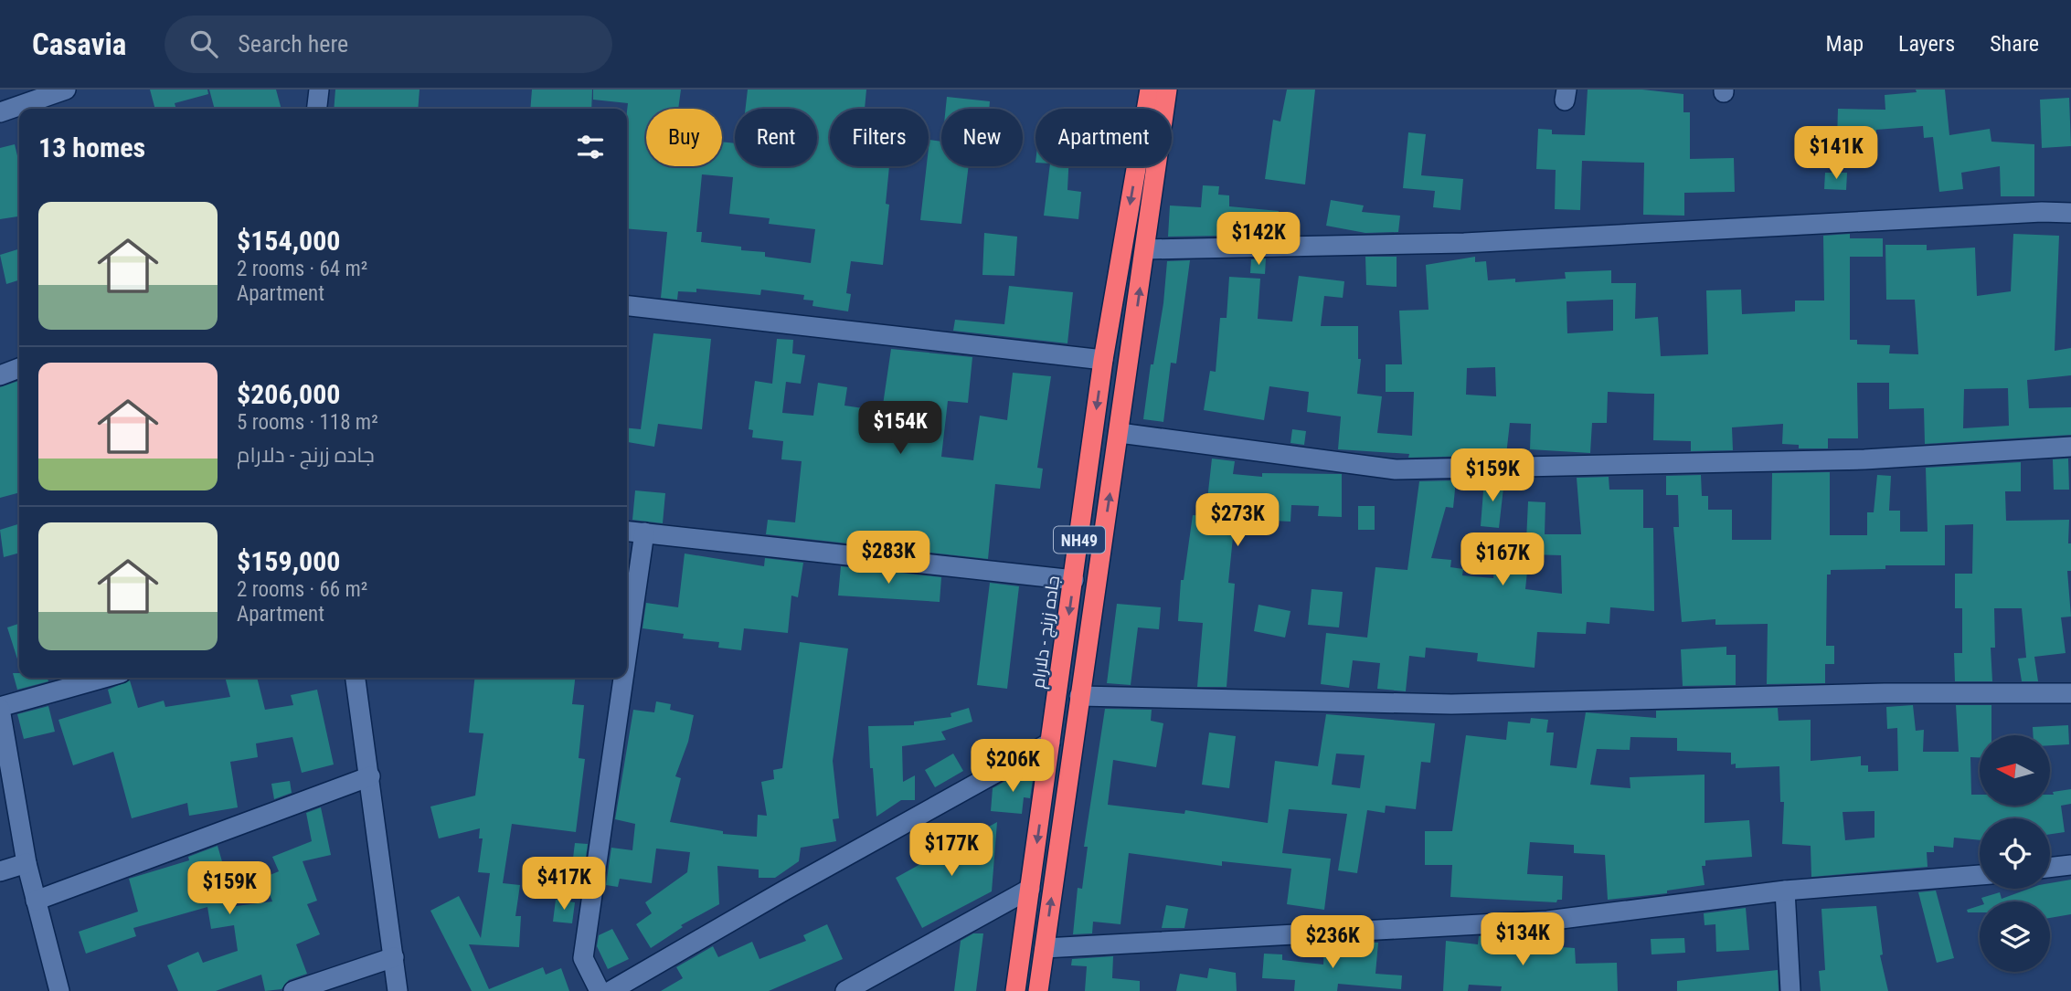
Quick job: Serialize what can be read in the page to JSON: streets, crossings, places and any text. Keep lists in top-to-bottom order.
{
  "streets": {
    "highway": ["NH49", "جاده زرنج - دلارام"]
  },
  "north": "left",
  "page": {
    "header": "Casavia",
    "search": "Search here",
    "nav": ["Map", "Layers", "Share"],
    "chip": [
      "Buy",
      "Rent",
      "Filters",
      "New",
      "Apartment"
    ],
    "heading": "13 homes",
    "price": [
      "$141K",
      "$142K",
      "$154K",
      "$159K",
      "$273K",
      "$283K",
      "$167K",
      "$206K",
      "$177K",
      "$417K",
      "$159K",
      "$134K",
      "$236K"
    ],
    "list": [
      {
        "name": "$154,000",
        "note": "2 rooms · 64 m² · Apartment"
      },
      {
        "name": "$206,000",
        "note": "5 rooms · 118 m² · جاده زرنج - دلارام"
      },
      {
        "name": "$159,000",
        "note": "2 rooms · 66 m² · Apartment"
      }
    ]
  }
}
